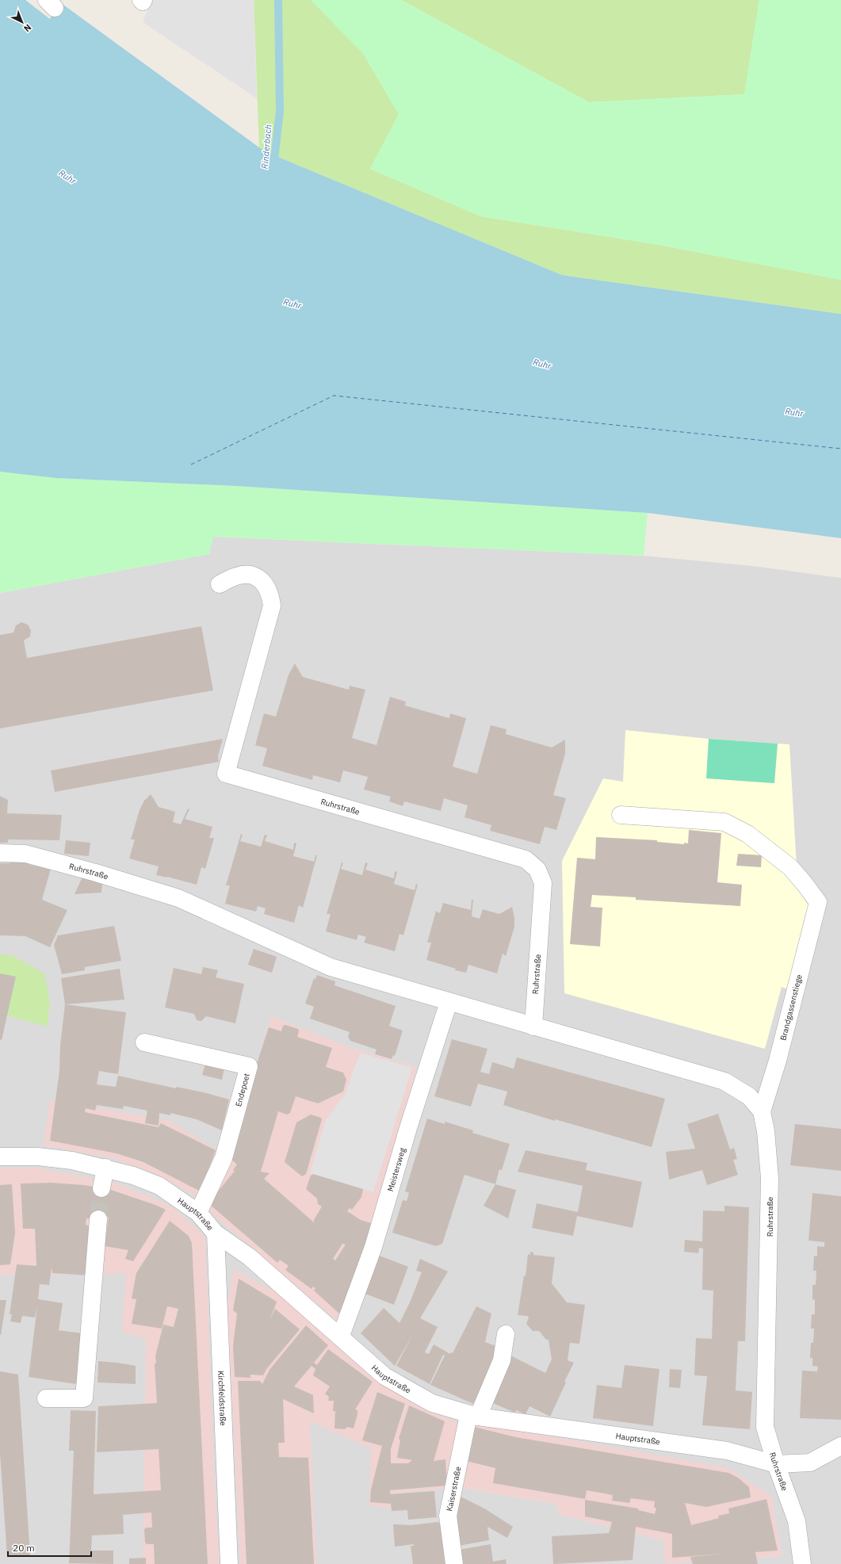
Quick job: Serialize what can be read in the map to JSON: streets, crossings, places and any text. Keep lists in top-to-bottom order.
{
  "streets": {
    "street": [
      "Ruhrstraße",
      "Brandgassenstiege",
      "Endepoet",
      "Meistersweg",
      "Hauptstraße",
      "Kirchfeldstraße",
      "Kaiserstraße"
    ]
  },
  "crossings": [
    ["Ruhrstraße", "Brandgassenstiege"],
    ["Ruhrstraße", "Meistersweg"],
    ["Ruhrstraße", "Hauptstraße"],
    ["Endepoet", "Hauptstraße"],
    ["Meistersweg", "Hauptstraße"],
    ["Hauptstraße", "Kirchfeldstraße"],
    ["Hauptstraße", "Kaiserstraße"]
  ],
  "water": ["Rinderbach", "Ruhr"],
  "scale_bar": "20 m",
  "north": "bottom right"
}
